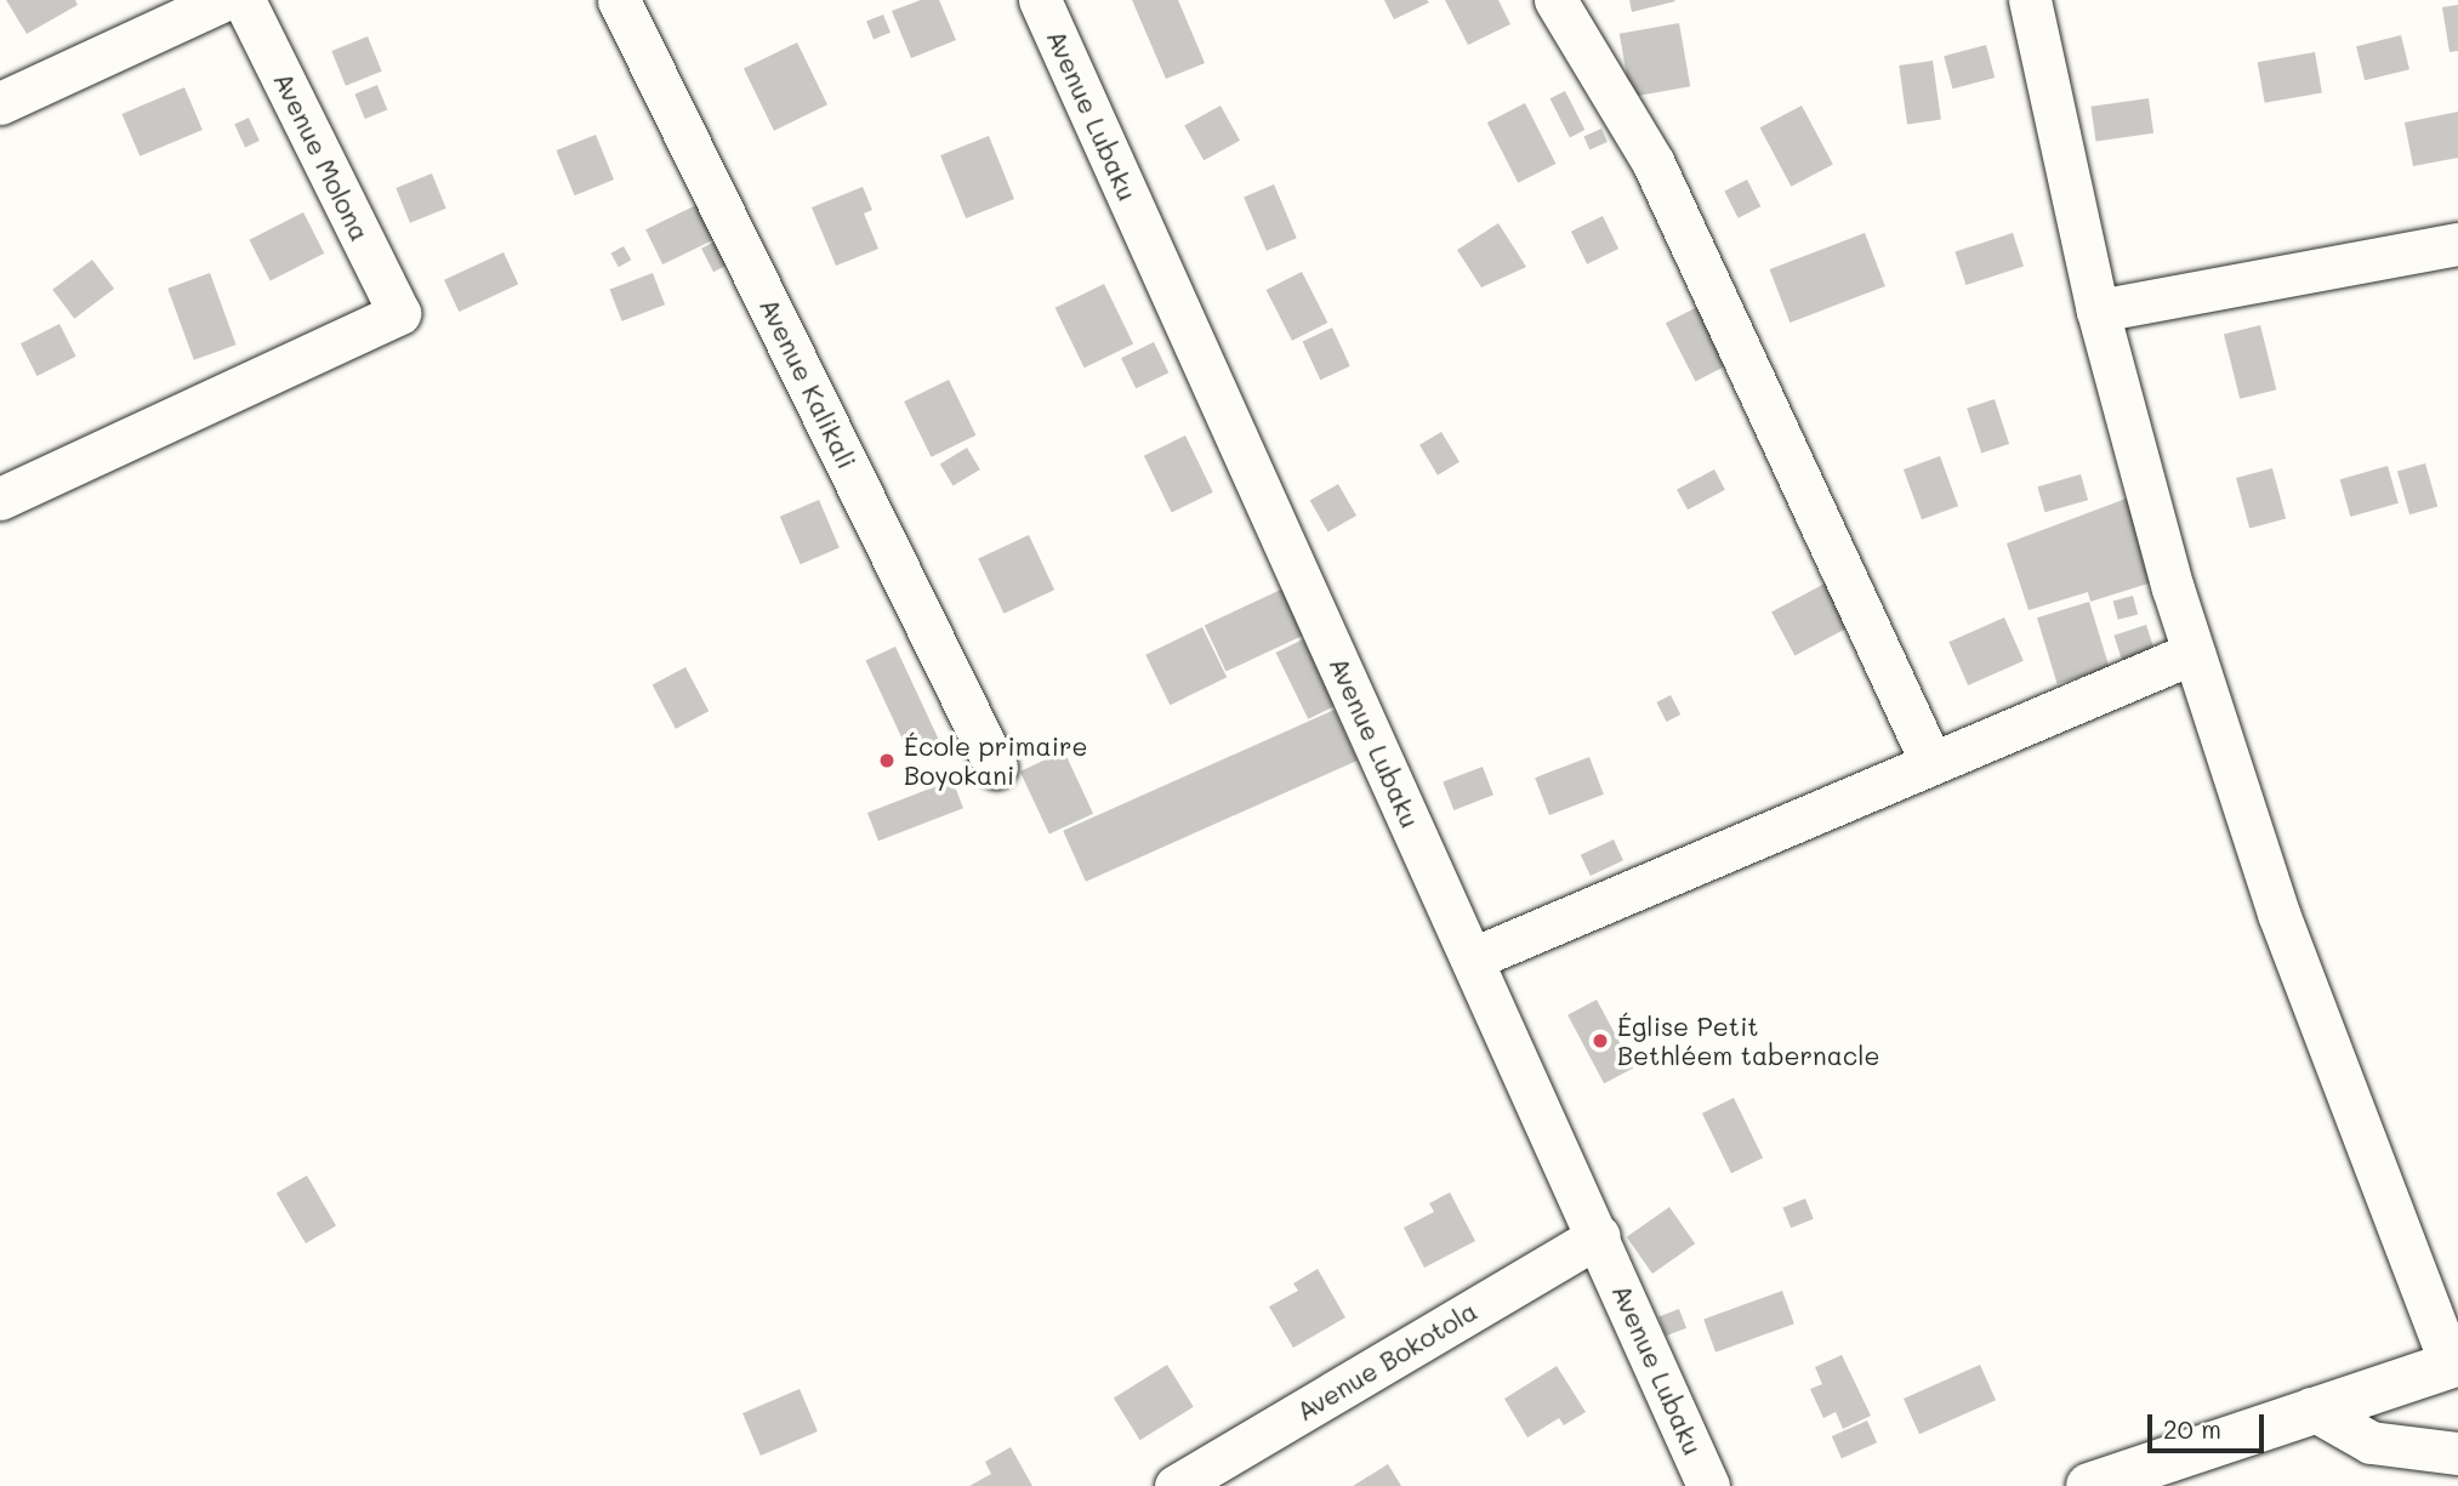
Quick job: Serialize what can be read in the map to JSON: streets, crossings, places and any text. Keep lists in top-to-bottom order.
{
  "streets": {
    "street": [
      "Avenue Lubaku",
      "Avenue Molona",
      "Avenue Kalikali",
      "Avenue Bokotola"
    ]
  },
  "crossings": [
    ["Avenue Lubaku", "Avenue Bokotola"]
  ],
  "places": ["École primaire Boyokani", "Église Petit Bethléem tabernacle"],
  "scale_bar": "20 m"
}
